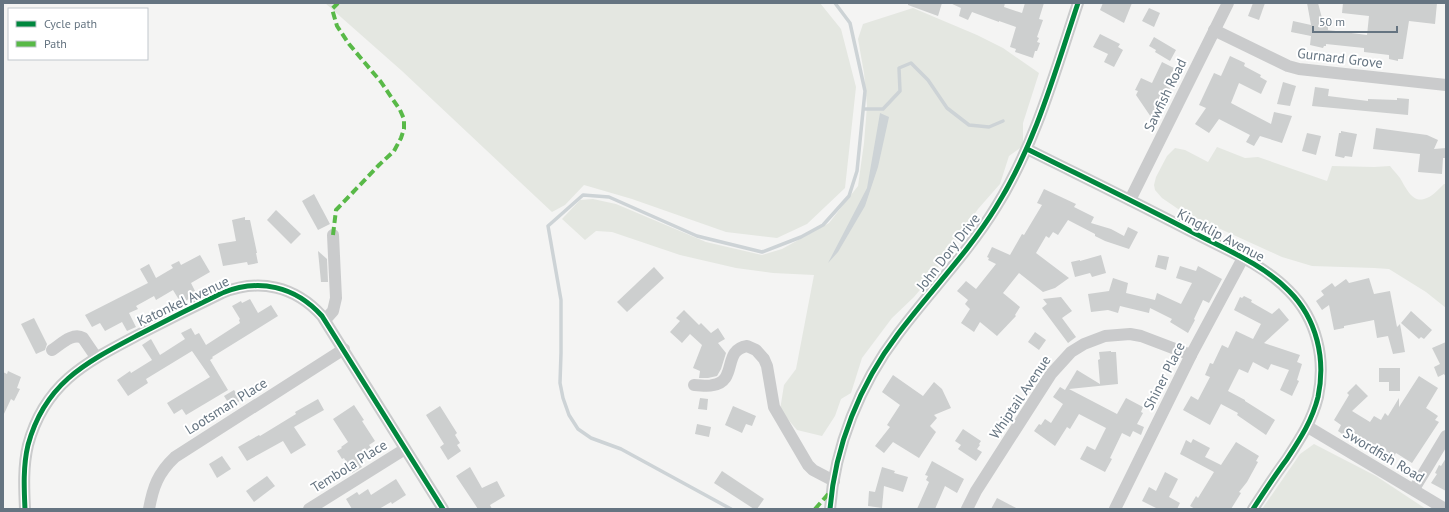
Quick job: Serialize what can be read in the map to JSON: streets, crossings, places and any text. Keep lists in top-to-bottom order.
{
  "streets": {
    "street": [
      "Gurnard Grove",
      "Sawfish Road",
      "Kingklip Avenue",
      "John Dory Drive",
      "Katonkel Avenue",
      "Shiner Place",
      "Whiptail Avenue",
      "Lootsman Place",
      "Swordfish Road",
      "Tembola Place"
    ]
  },
  "crossings": [
    ["Gurnard Grove", "Sawfish Road"],
    ["Sawfish Road", "Kingklip Avenue"],
    ["Kingklip Avenue", "John Dory Drive"],
    ["Kingklip Avenue", "Shiner Place"],
    ["Kingklip Avenue", "Swordfish Road"],
    ["Katonkel Avenue", "Lootsman Place"],
    ["Katonkel Avenue", "Tembola Place"],
    ["Shiner Place", "Whiptail Avenue"]
  ],
  "legend": ["Cycle path", "Path"],
  "scale_bar": "50 m"
}
